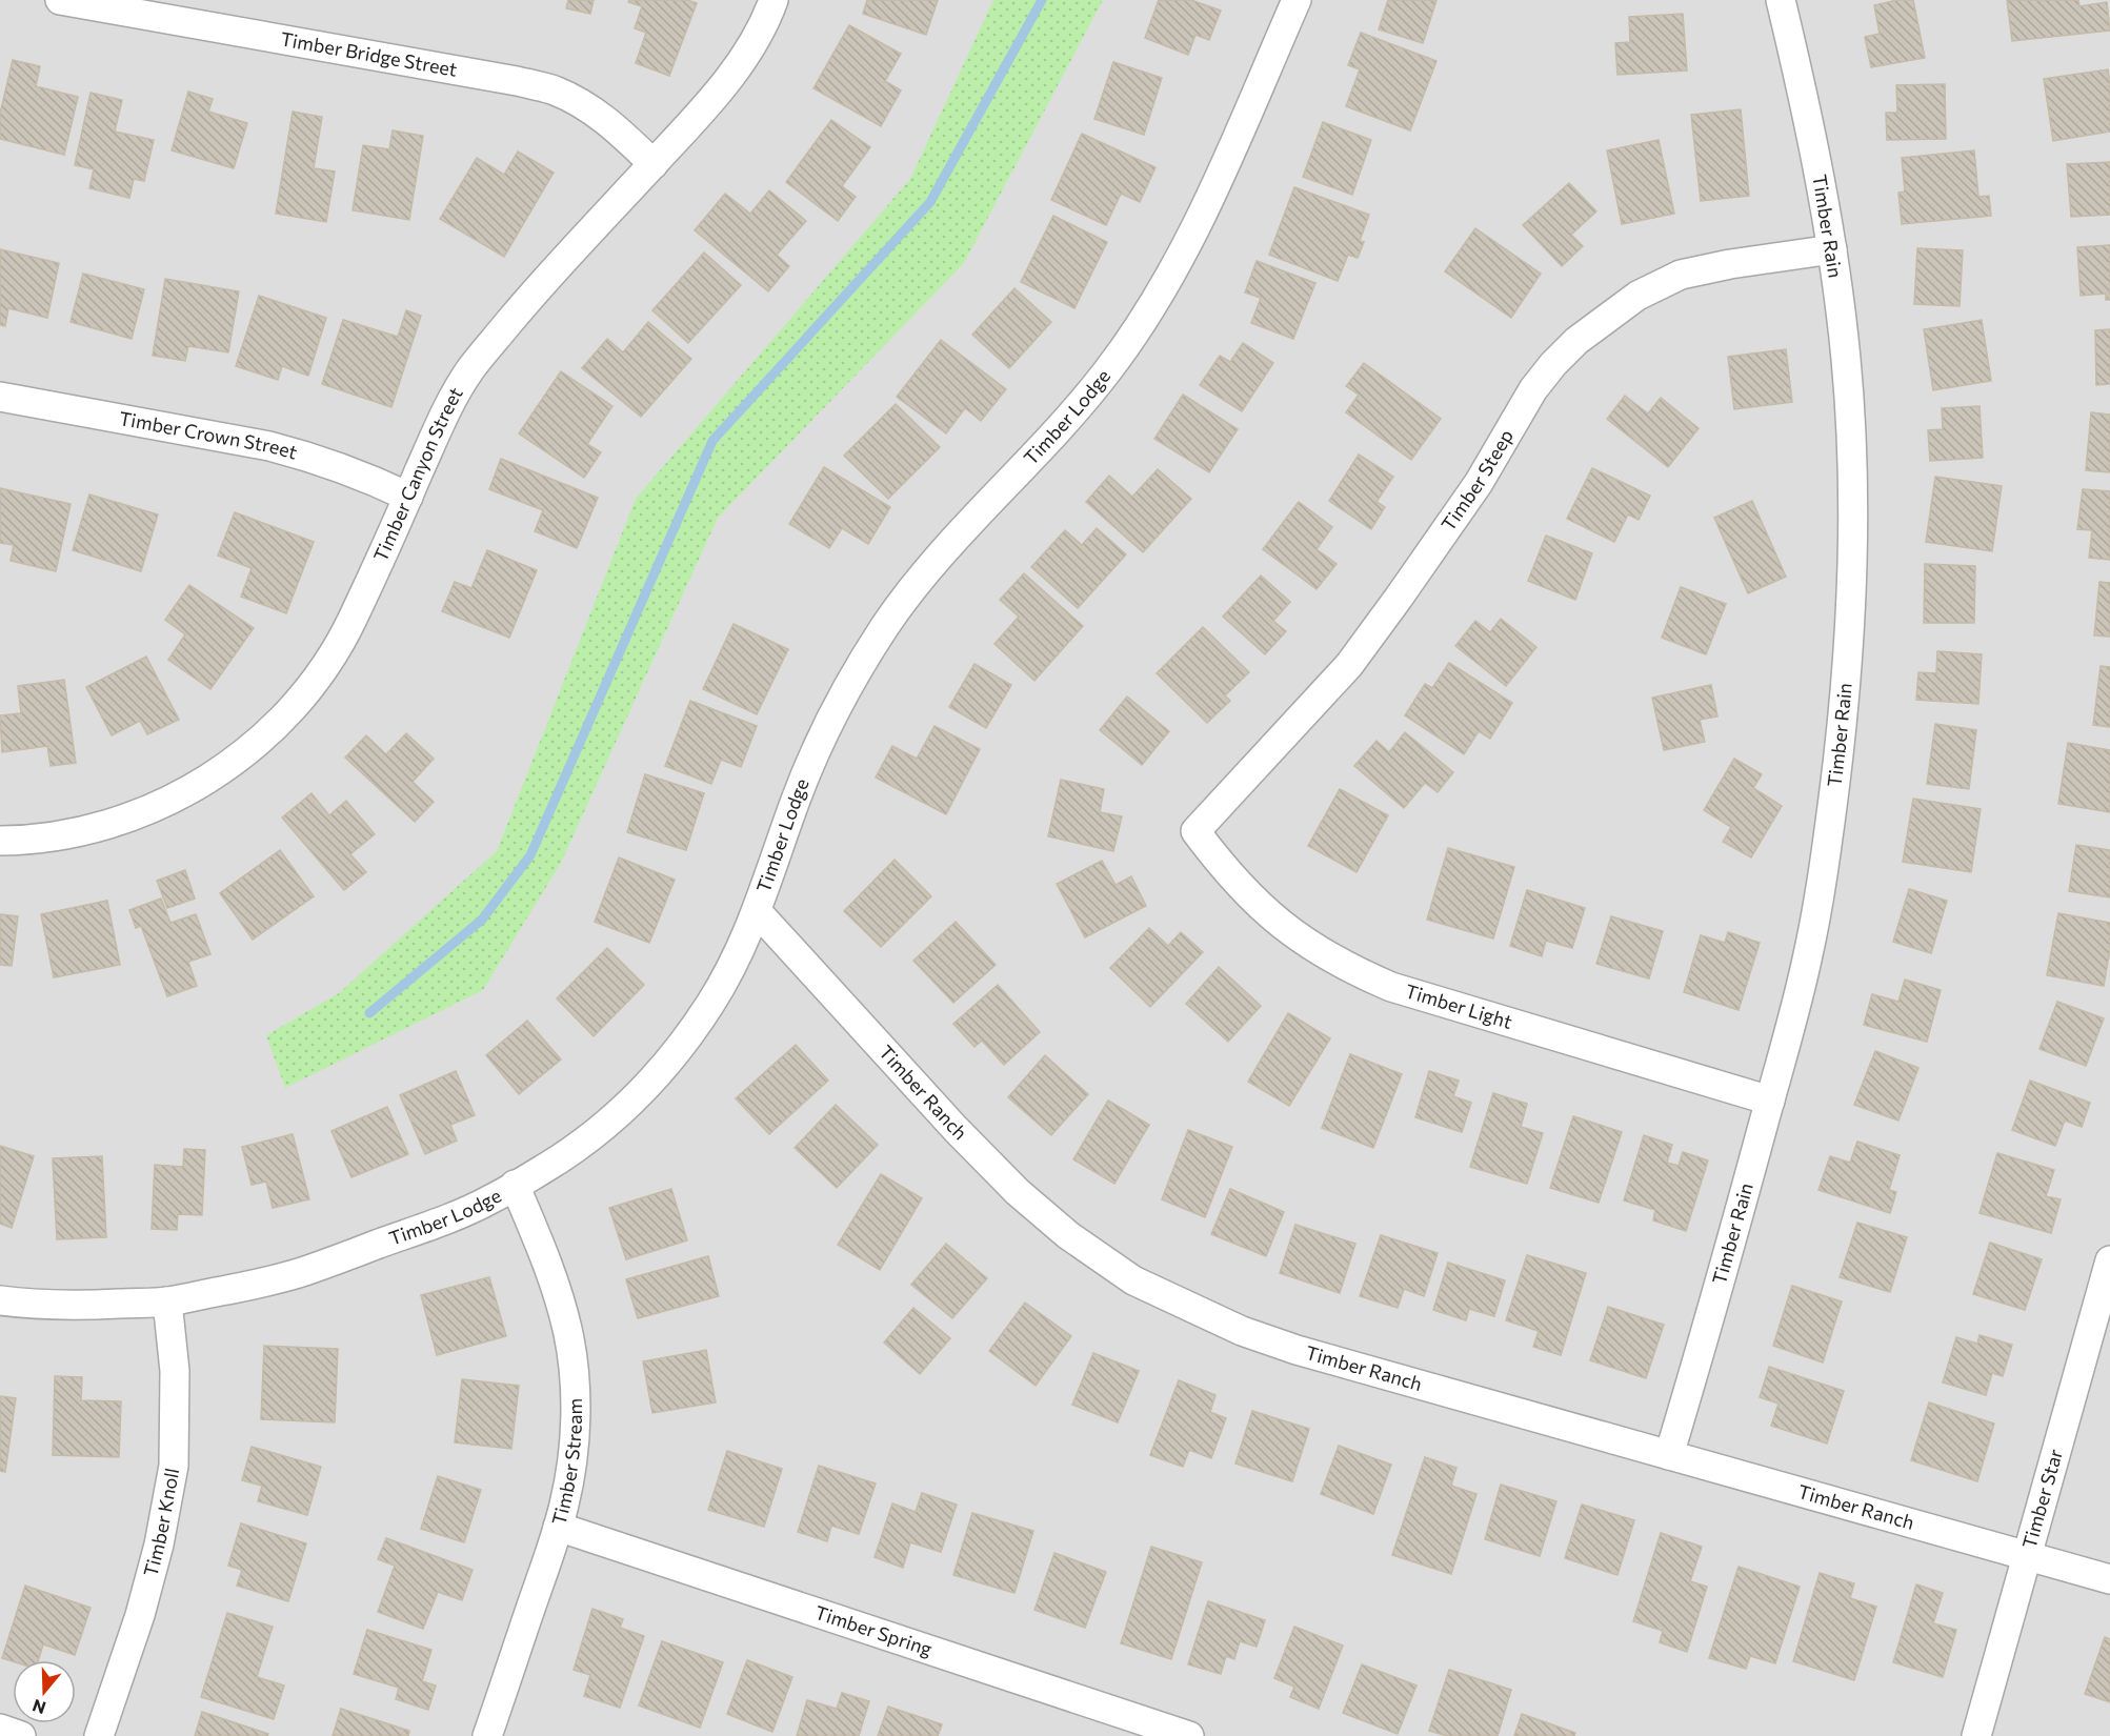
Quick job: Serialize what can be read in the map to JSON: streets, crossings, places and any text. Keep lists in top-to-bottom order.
{
  "streets": {
    "street": [
      "Timber Bridge Street",
      "Timber Rain",
      "Timber Lodge",
      "Timber Crown Street",
      "Timber Canyon Street",
      "Timber Steep",
      "Timber Light",
      "Timber Ranch",
      "Timber Stream",
      "Timber Star",
      "Timber Knoll",
      "Timber Spring"
    ]
  },
  "crossings": [
    ["Timber Bridge Street", "Timber Canyon Street"],
    ["Timber Rain", "Timber Steep"],
    ["Timber Rain", "Timber Light"],
    ["Timber Rain", "Timber Ranch"],
    ["Timber Lodge", "Timber Ranch"],
    ["Timber Lodge", "Timber Stream"],
    ["Timber Lodge", "Timber Knoll"],
    ["Timber Crown Street", "Timber Canyon Street"],
    ["Timber Steep", "Timber Light"],
    ["Timber Ranch", "Timber Star"],
    ["Timber Stream", "Timber Spring"]
  ],
  "north": "bottom"
}
